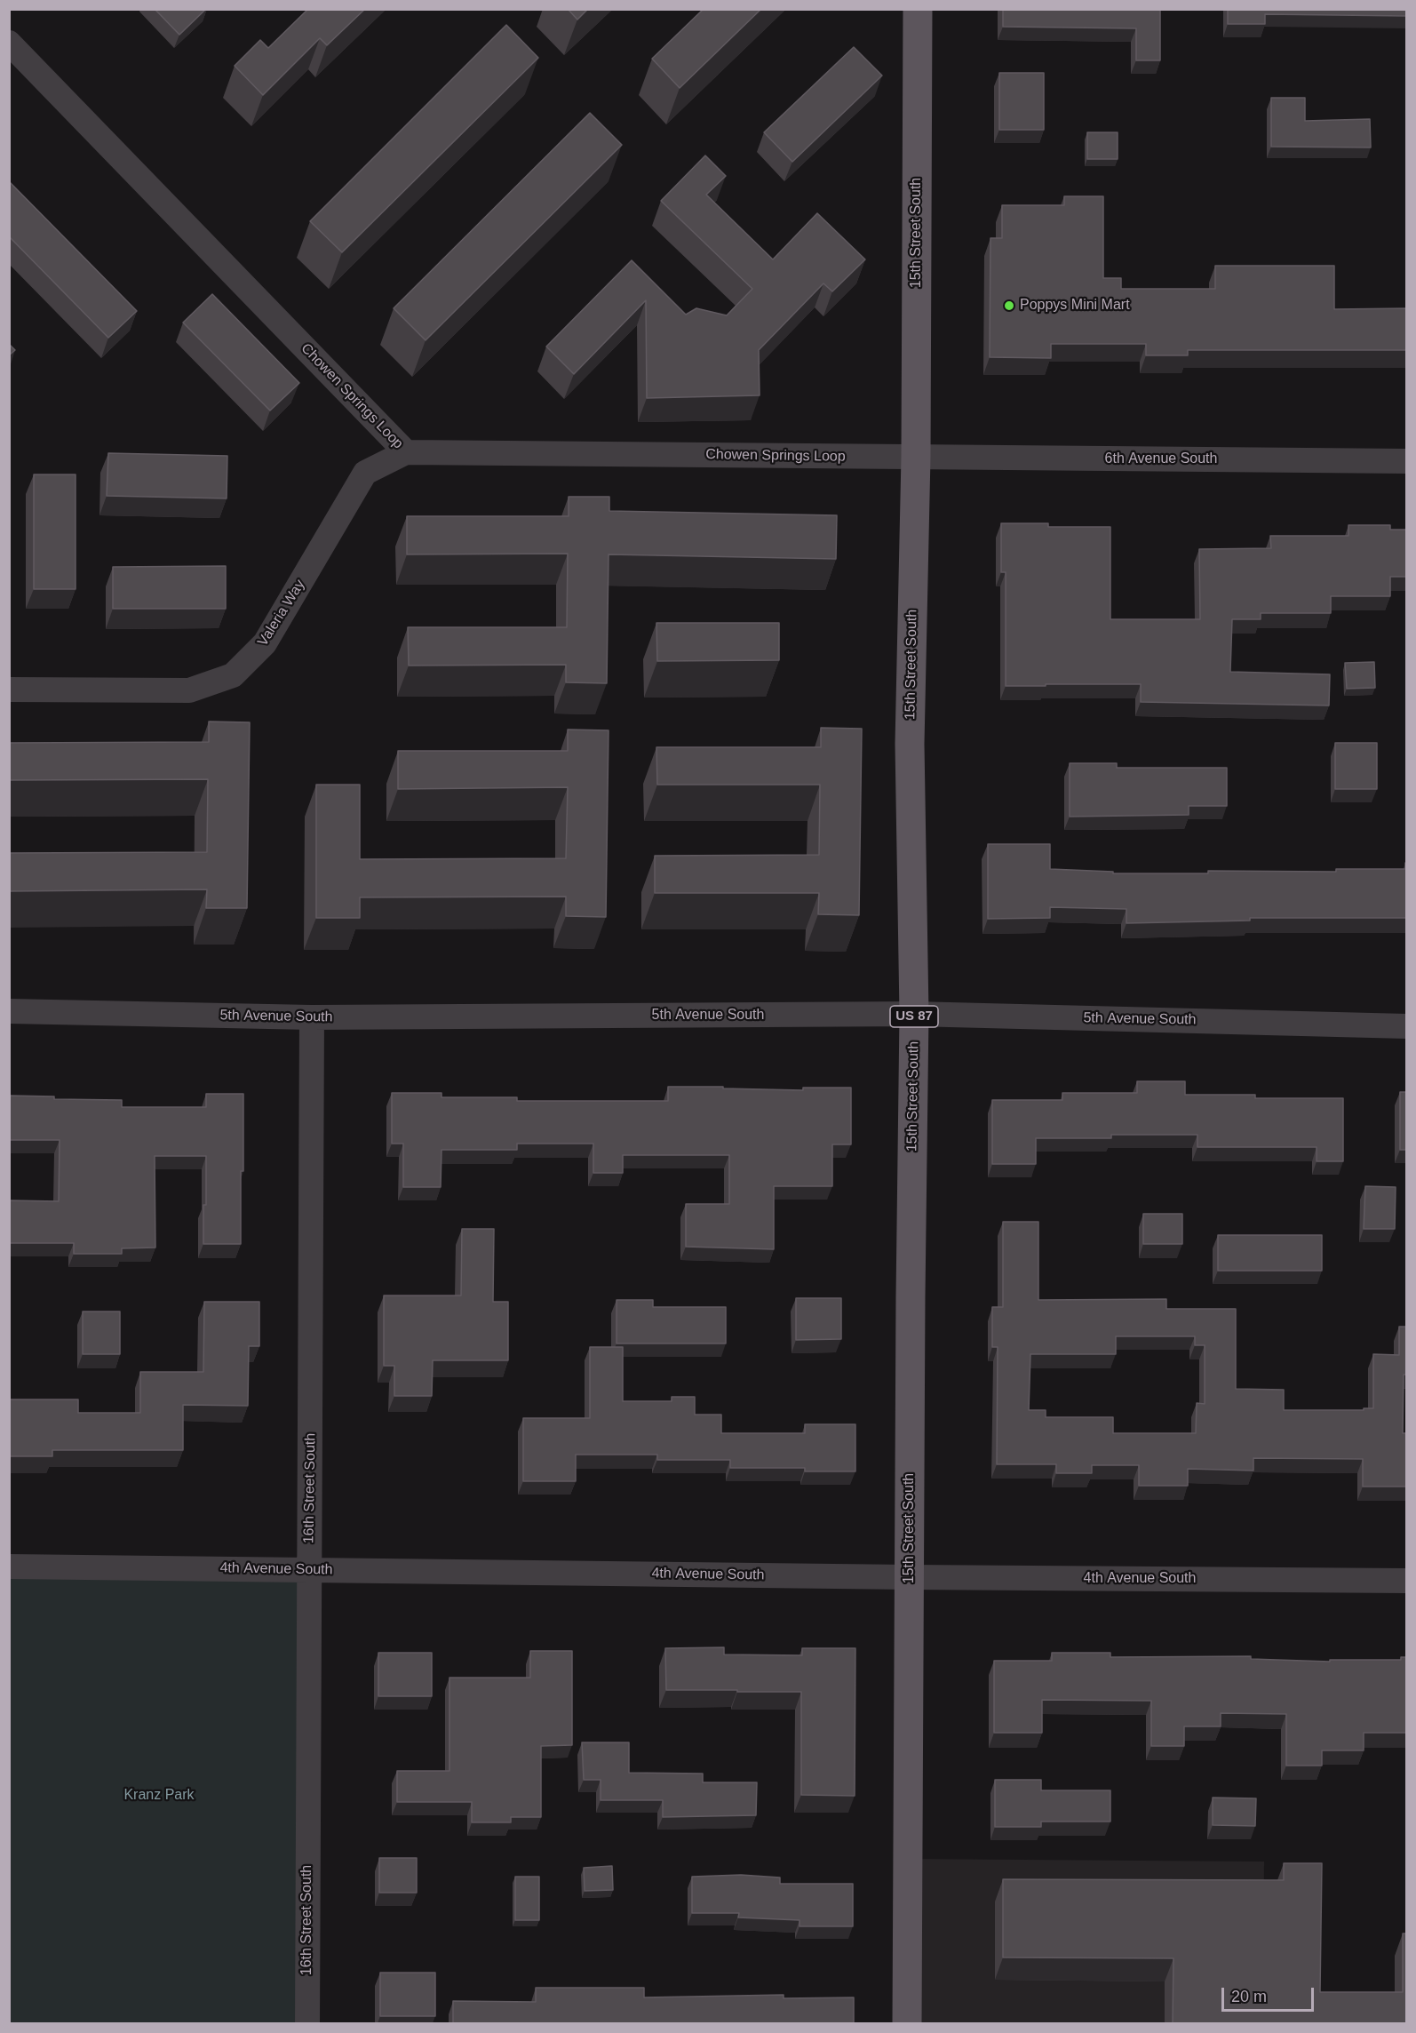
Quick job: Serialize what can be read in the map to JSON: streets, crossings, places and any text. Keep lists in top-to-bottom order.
{
  "streets": {
    "main road": ["15th Street South", "US 87"],
    "street": [
      "Chowen Springs Loop",
      "6th Avenue South",
      "Valeria Way",
      "5th Avenue South",
      "16th Street South",
      "4th Avenue South"
    ]
  },
  "crossings": [
    ["15th Street South", "Chowen Springs Loop"],
    ["15th Street South", "6th Avenue South"],
    ["15th Street South", "5th Avenue South"],
    ["15th Street South", "4th Avenue South"],
    ["Chowen Springs Loop", "6th Avenue South"],
    ["Chowen Springs Loop", "Valeria Way"],
    ["5th Avenue South", "16th Street South"],
    ["16th Street South", "4th Avenue South"]
  ],
  "parks": ["Kranz Park"],
  "places": ["Poppys Mini Mart"],
  "scale_bar": "20 m"
}
